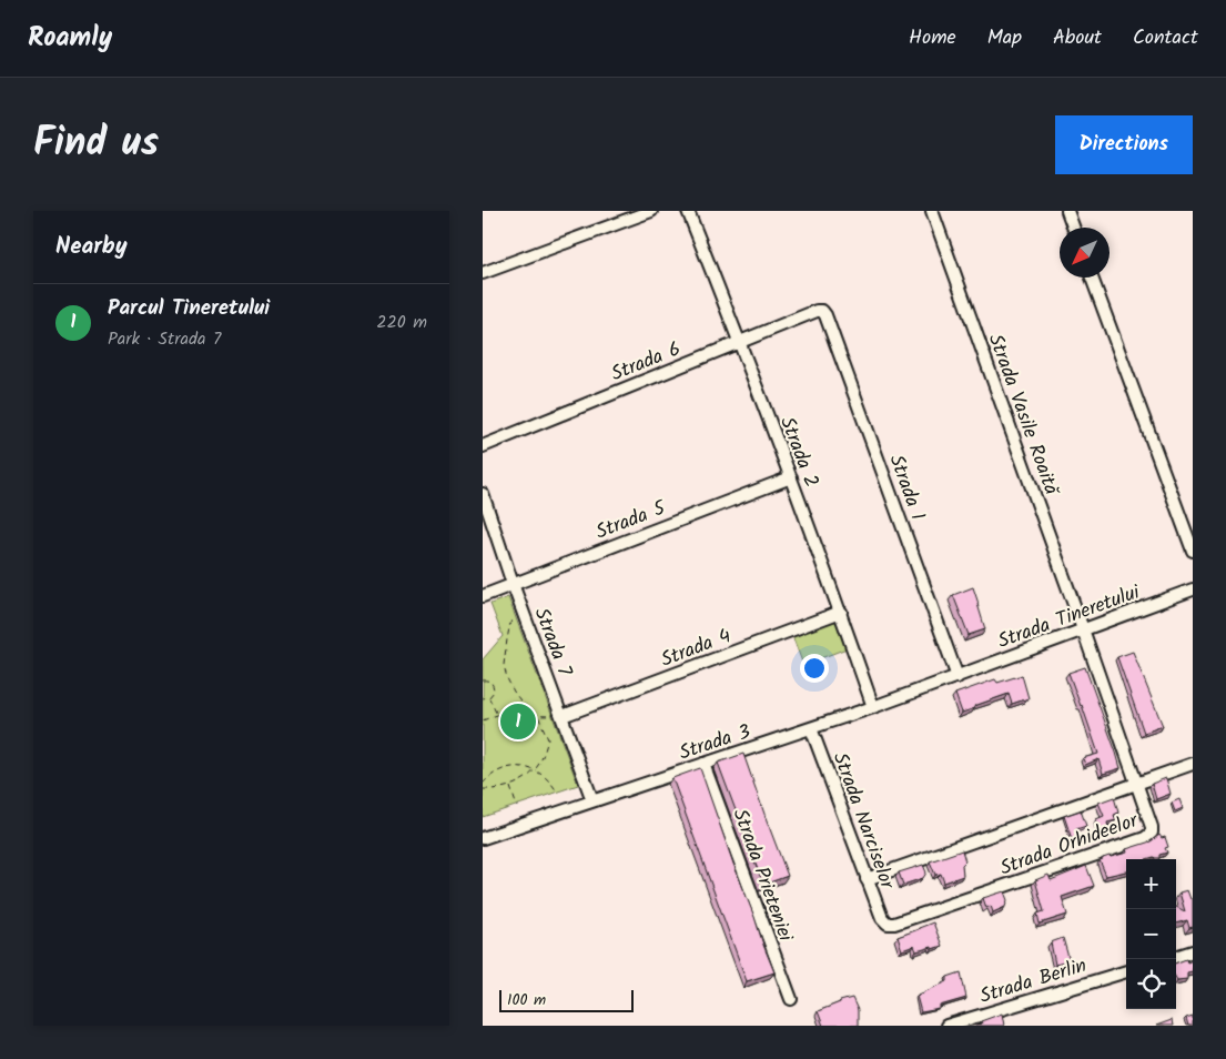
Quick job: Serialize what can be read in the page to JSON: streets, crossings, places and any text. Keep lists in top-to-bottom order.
{
  "streets": {
    "street": [
      "Strada 6",
      "Strada Vasile Roaită",
      "Strada 2",
      "Strada 1",
      "Strada 5",
      "Strada Tineretului",
      "Strada 7",
      "Strada 4",
      "Strada 3",
      "Strada Narciselor",
      "Strada Orhideelor",
      "Strada Prieteniei",
      "Strada Berlin"
    ]
  },
  "crossings": [
    ["Strada 6", "Strada 2"],
    ["Strada 6", "Strada 1"],
    ["Strada Vasile Roaită", "Strada Tineretului"],
    ["Strada Vasile Roaită", "Strada Orhideelor"],
    ["Strada 2", "Strada 5"],
    ["Strada 2", "Strada 4"],
    ["Strada 2", "Strada 3"],
    ["Strada 1", "Strada Tineretului"],
    ["Strada 1", "Strada 3"],
    ["Strada 5", "Strada 7"],
    ["Strada Tineretului", "Strada 3"],
    ["Strada Tineretului", "Strada Orhideelor"],
    ["Strada 7", "Strada 4"],
    ["Strada 7", "Strada 3"],
    ["Strada 3", "Strada Narciselor"],
    ["Strada 3", "Strada Prieteniei"],
    ["Strada Narciselor", "Strada Orhideelor"]
  ],
  "scale_bar": "100 m",
  "north": "bottom left",
  "page": {
    "header": "Roamly",
    "nav": [
      "Home",
      "Map",
      "About",
      "Contact"
    ],
    "title": "Find us",
    "buttons": "Directions",
    "heading": "Nearby",
    "list": [
      {
        "mark": "1",
        "name": "Parcul Tineretului",
        "note": "Park · Strada 7",
        "value": "220 m"
      }
    ],
    "pins": "1",
    "map_buttons": ["+", "−"],
    "scale": "100 m"
  }
}
